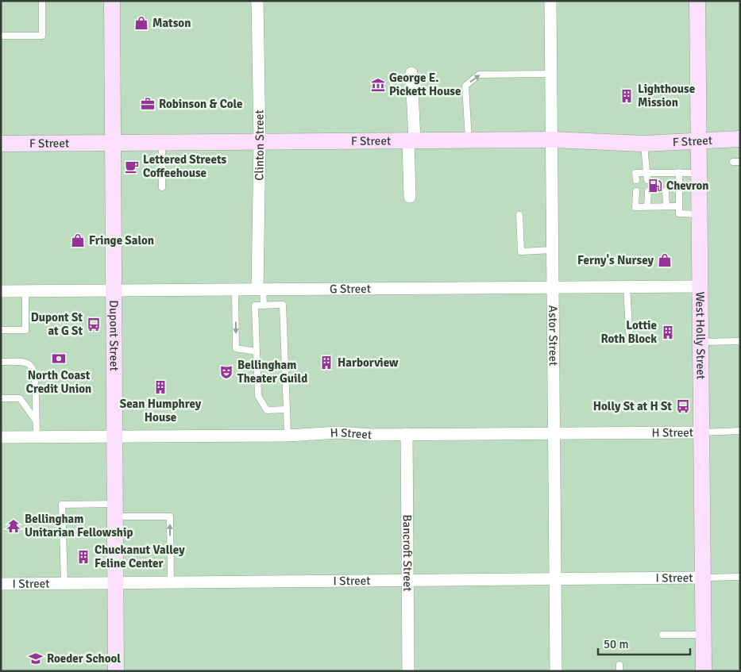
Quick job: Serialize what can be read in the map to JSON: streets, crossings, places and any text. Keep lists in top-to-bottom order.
{
  "streets": {
    "street": [
      "F Street",
      "Clinton Street",
      "G Street",
      "West Holly Street",
      "Dupont Street",
      "Astor Street",
      "H Street",
      "Bancroft Street",
      "I Street"
    ]
  },
  "crossings": [
    ["F Street", "Clinton Street"],
    ["F Street", "West Holly Street"],
    ["F Street", "Dupont Street"],
    ["F Street", "Astor Street"],
    ["Clinton Street", "G Street"],
    ["G Street", "West Holly Street"],
    ["G Street", "Dupont Street"],
    ["G Street", "Astor Street"],
    ["West Holly Street", "H Street"],
    ["West Holly Street", "I Street"],
    ["Dupont Street", "H Street"],
    ["Dupont Street", "I Street"],
    ["Astor Street", "H Street"],
    ["Astor Street", "I Street"],
    ["H Street", "Bancroft Street"],
    ["Bancroft Street", "I Street"]
  ],
  "places": {
    "shop": ["Matson", "Fringe Salon", "Ferny's Nursey"],
    "museum": ["George E. Pickett House"],
    "building": [
      "Lighthouse Mission",
      "Lottie Roth Block",
      "Harborview",
      "Sean Humphrey House",
      "Chuckanut Valley Feline Center"
    ],
    "office": ["Robinson & Cole"],
    "cafe": ["Lettered Streets Coffeehouse"],
    "fuel station": ["Chevron"],
    "bus stop": ["Dupont St at G St", "Holly St at H St"],
    "bank": ["North Coast Credit Union"],
    "theatre": ["Bellingham Theater Guild"],
    "temple": ["Bellingham Unitarian Fellowship"],
    "school or university": ["Roeder School"]
  },
  "scale_bar": "50 m"
}
